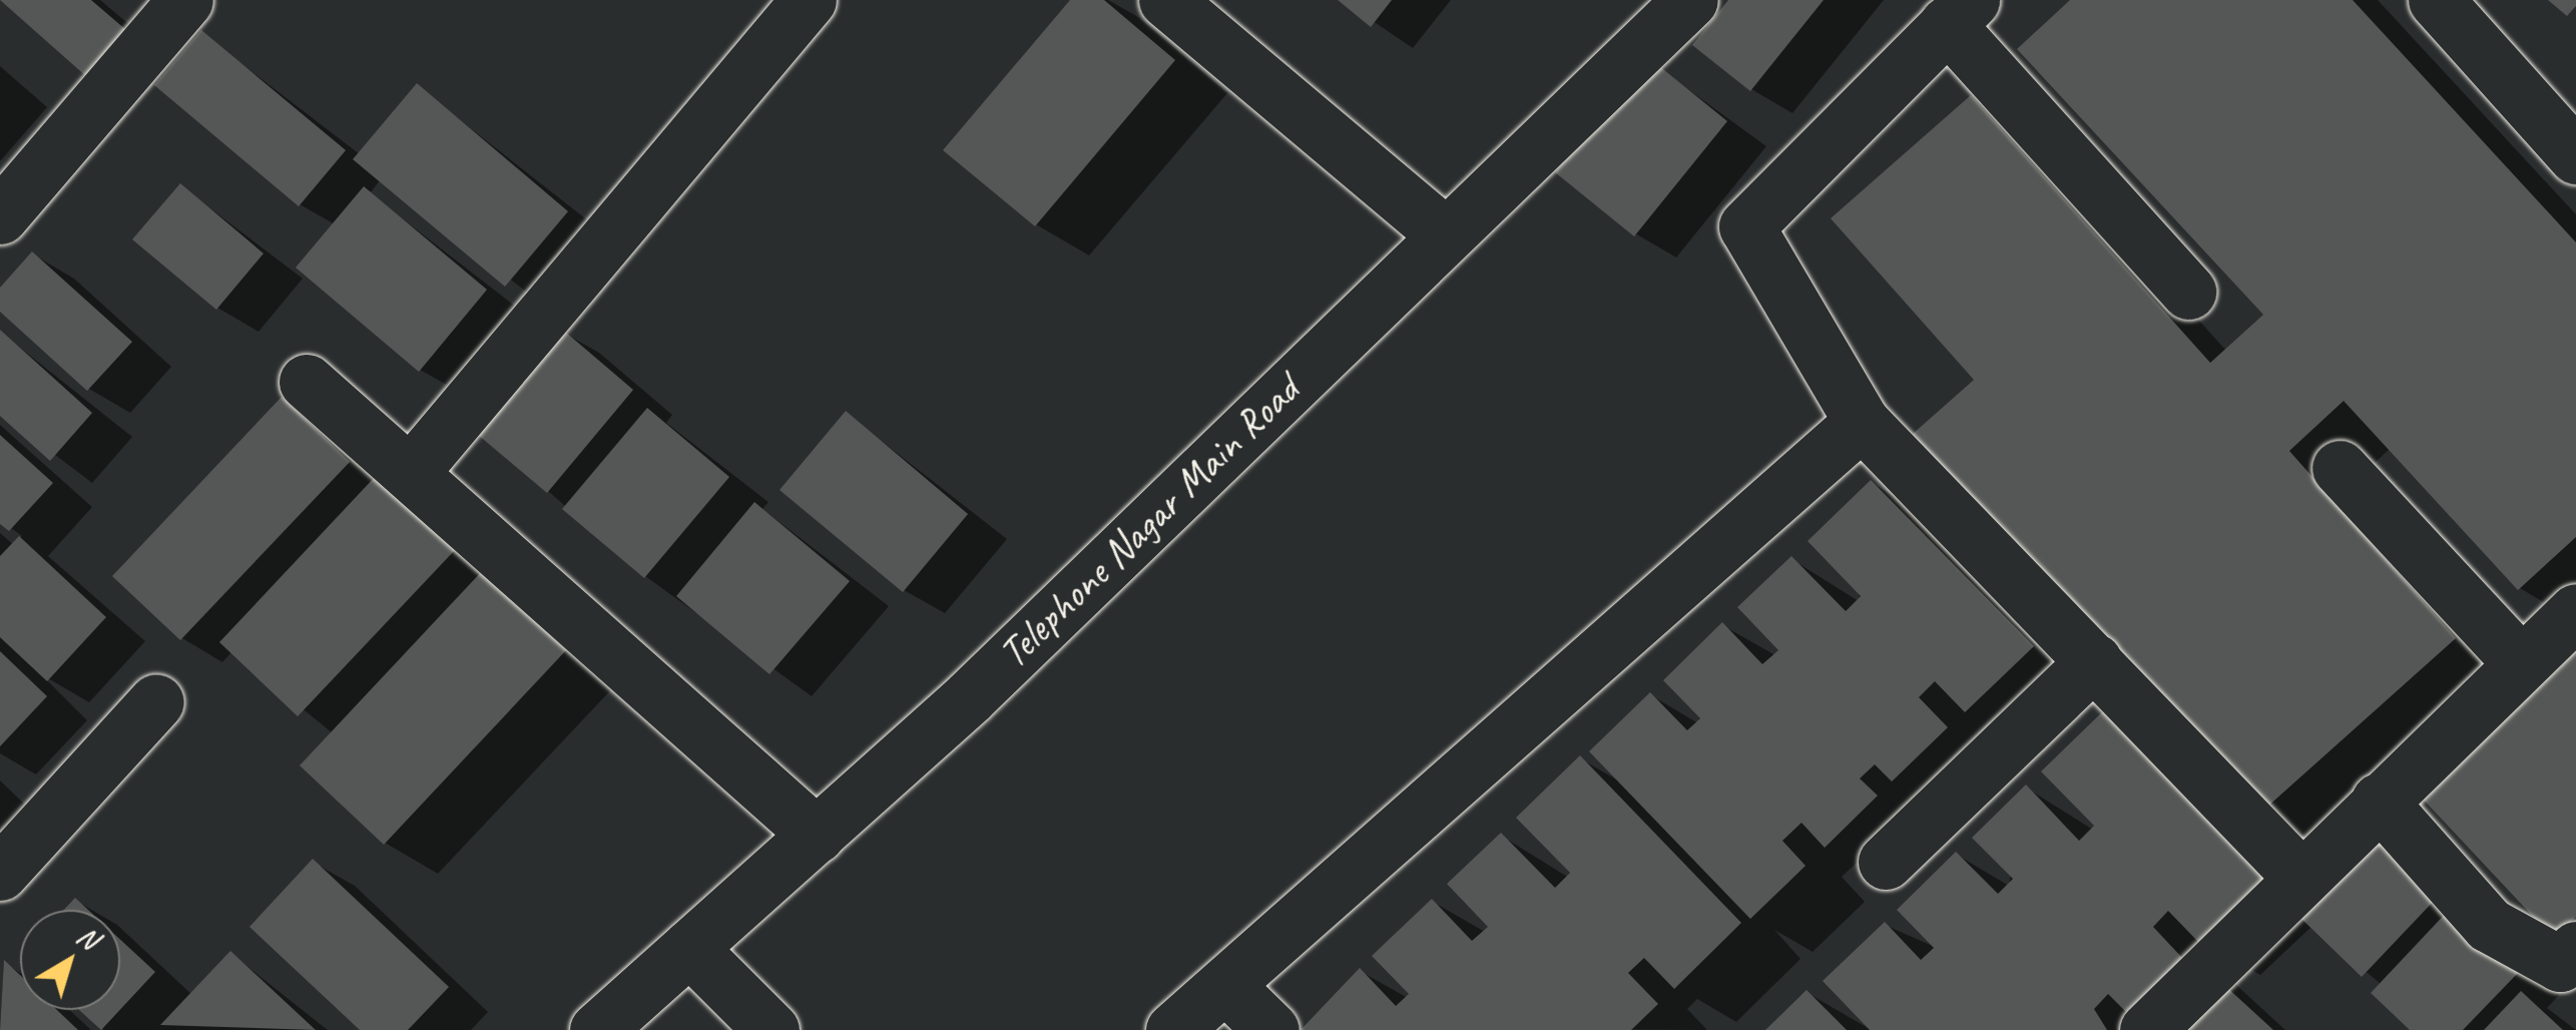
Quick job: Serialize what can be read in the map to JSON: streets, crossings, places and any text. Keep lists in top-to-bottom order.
{
  "streets": {
    "street": ["Telephone Nagar Main Road"]
  },
  "north": "top right"
}
